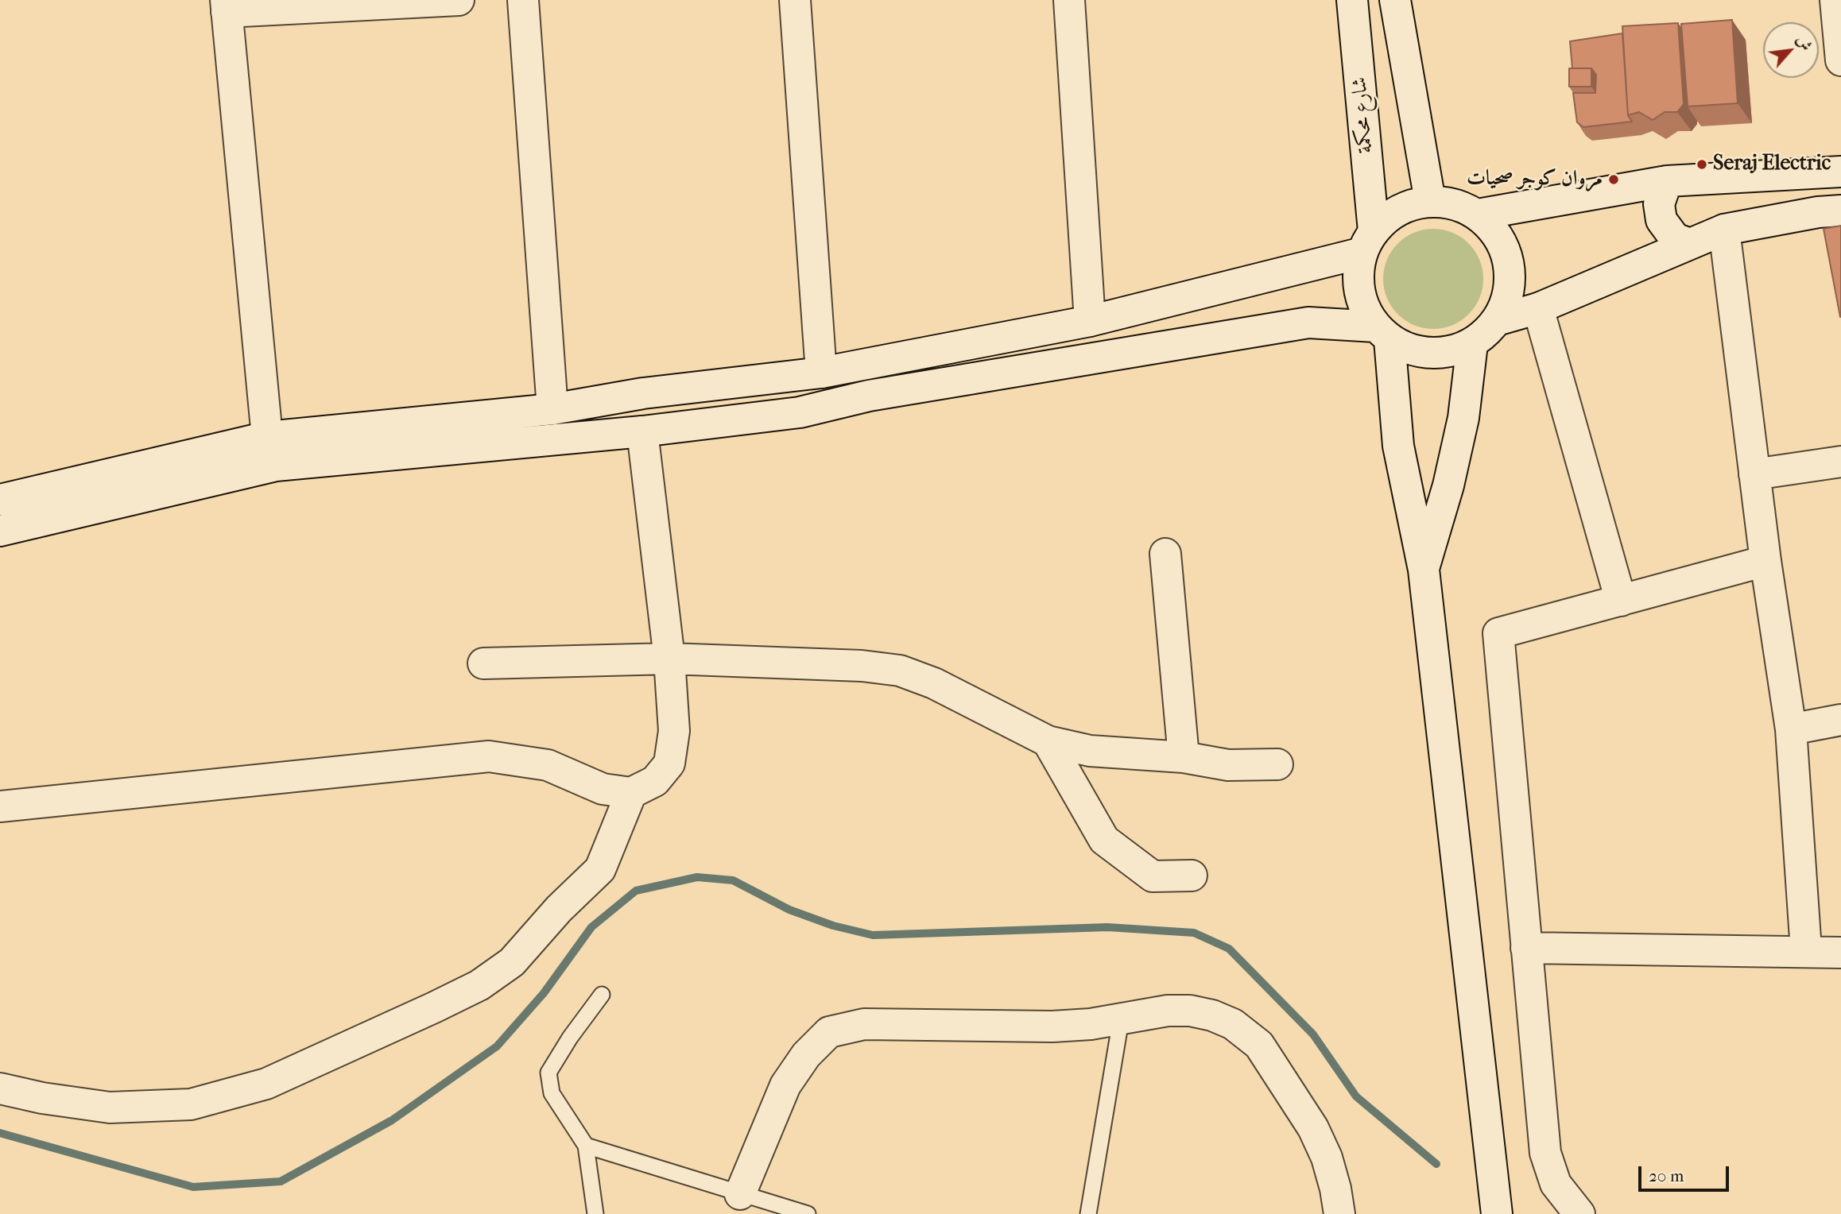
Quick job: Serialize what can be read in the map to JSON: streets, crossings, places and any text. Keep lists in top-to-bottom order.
{
  "streets": {
    "street": ["شارع محكمة"]
  },
  "places": ["Seraj Electric", "مروان كوجر صحيات"],
  "scale_bar": "20 m",
  "north": "top right"
}
